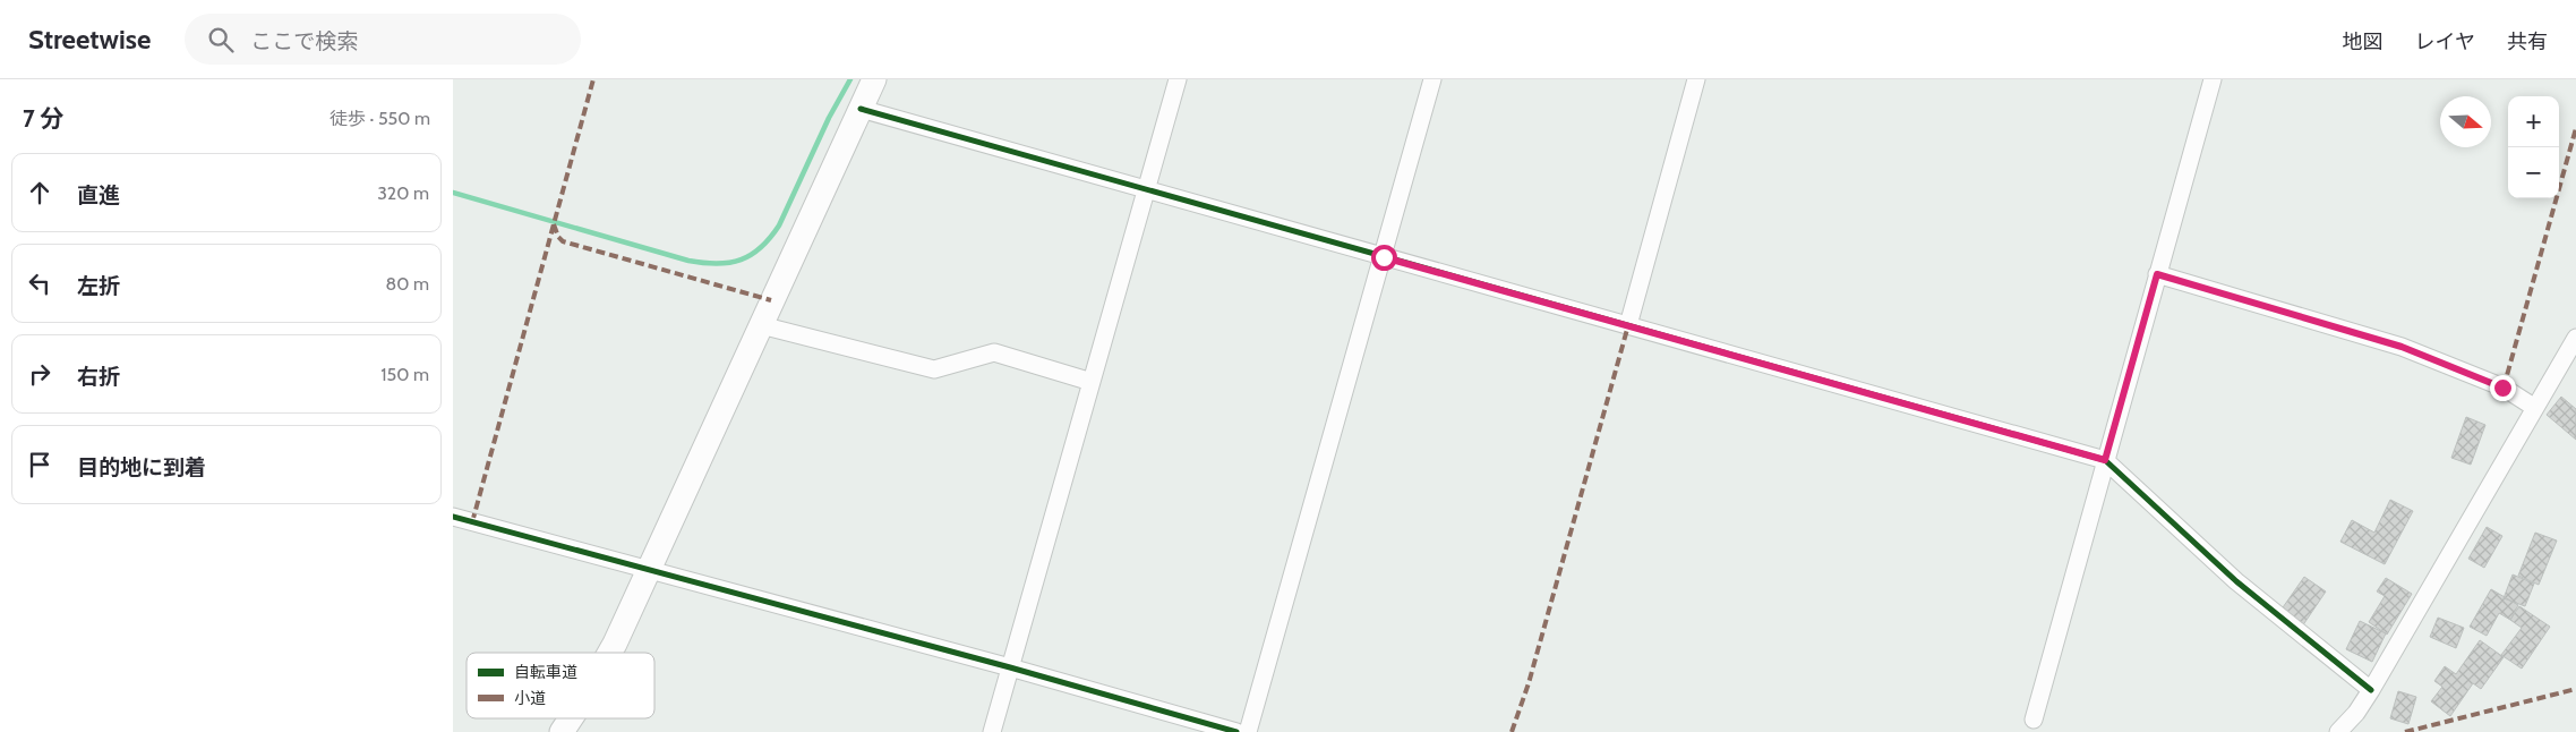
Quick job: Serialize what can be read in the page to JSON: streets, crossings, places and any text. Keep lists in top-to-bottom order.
{
  "legend": ["自転車道", "小道"],
  "north": "right",
  "page": {
    "header": "Streetwise",
    "search": "ここで検索",
    "nav": ["地図", "レイヤ", "共有"],
    "heading": ["7 分", "徒歩 · 550 m"],
    "map_buttons": ["+", "−"],
    "list": [
      ["直進", "320 m"],
      ["左折", "80 m"],
      ["右折", "150 m"],
      "目的地に到着"
    ]
  }
}
